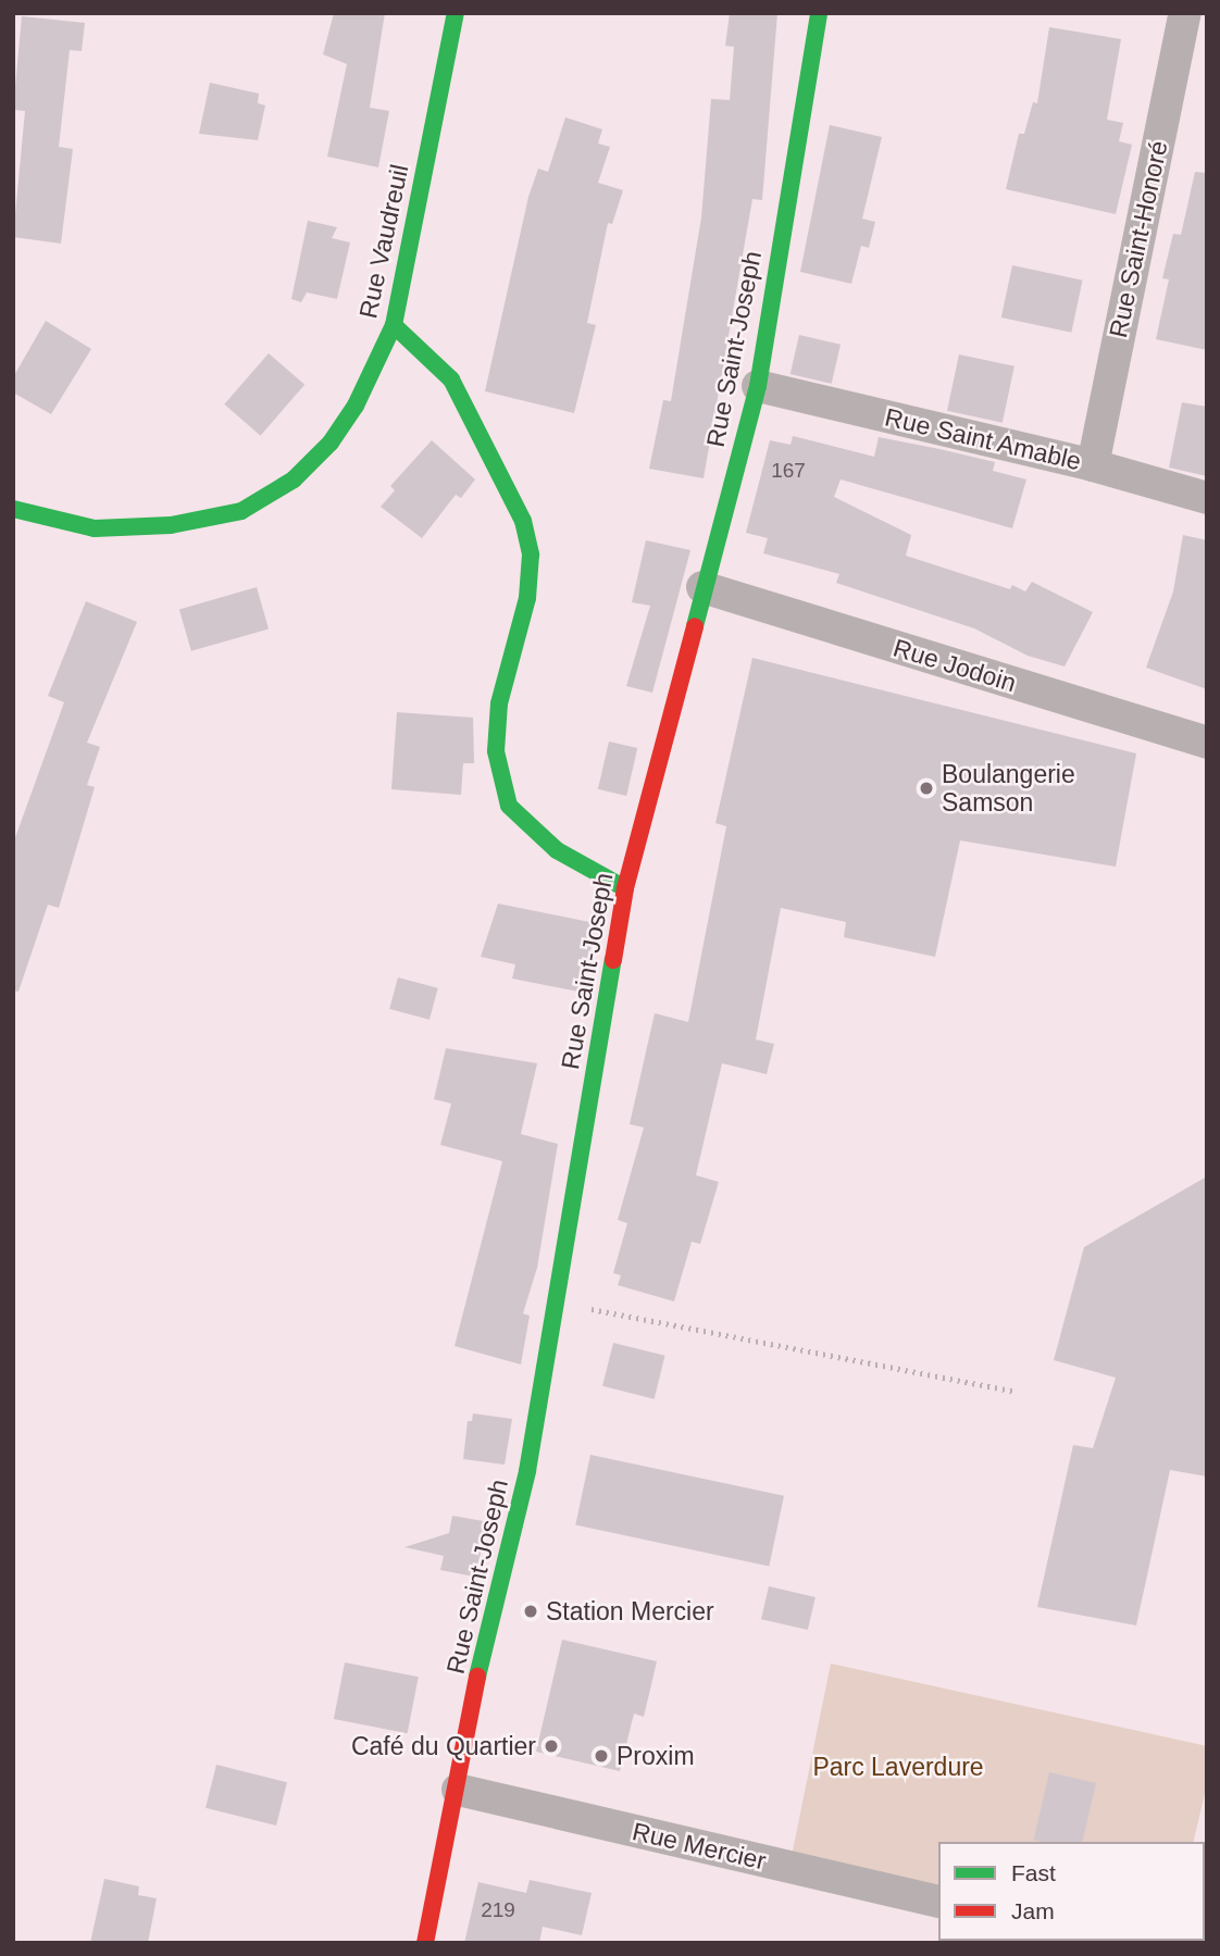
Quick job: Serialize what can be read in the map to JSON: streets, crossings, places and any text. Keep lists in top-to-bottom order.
{
  "streets": {
    "street": [
      "Rue Saint-Honoré",
      "Rue Vaudreuil",
      "Rue Saint-Joseph",
      "Rue Saint Amable",
      "Rue Jodoin",
      "Rue Mercier"
    ]
  },
  "crossings": [
    ["Rue Saint-Honoré", "Rue Saint Amable"],
    ["Rue Saint-Joseph", "Rue Saint Amable"],
    ["Rue Saint-Joseph", "Rue Jodoin"],
    ["Rue Saint-Joseph", "Rue Mercier"]
  ],
  "parks": ["Parc Laverdure"],
  "places": [
    "Boulangerie Samson",
    "Station Mercier",
    "Café du Quartier",
    "Proxim"
  ],
  "house_numbers": ["167", "219"],
  "legend": ["Fast", "Jam"]
}
